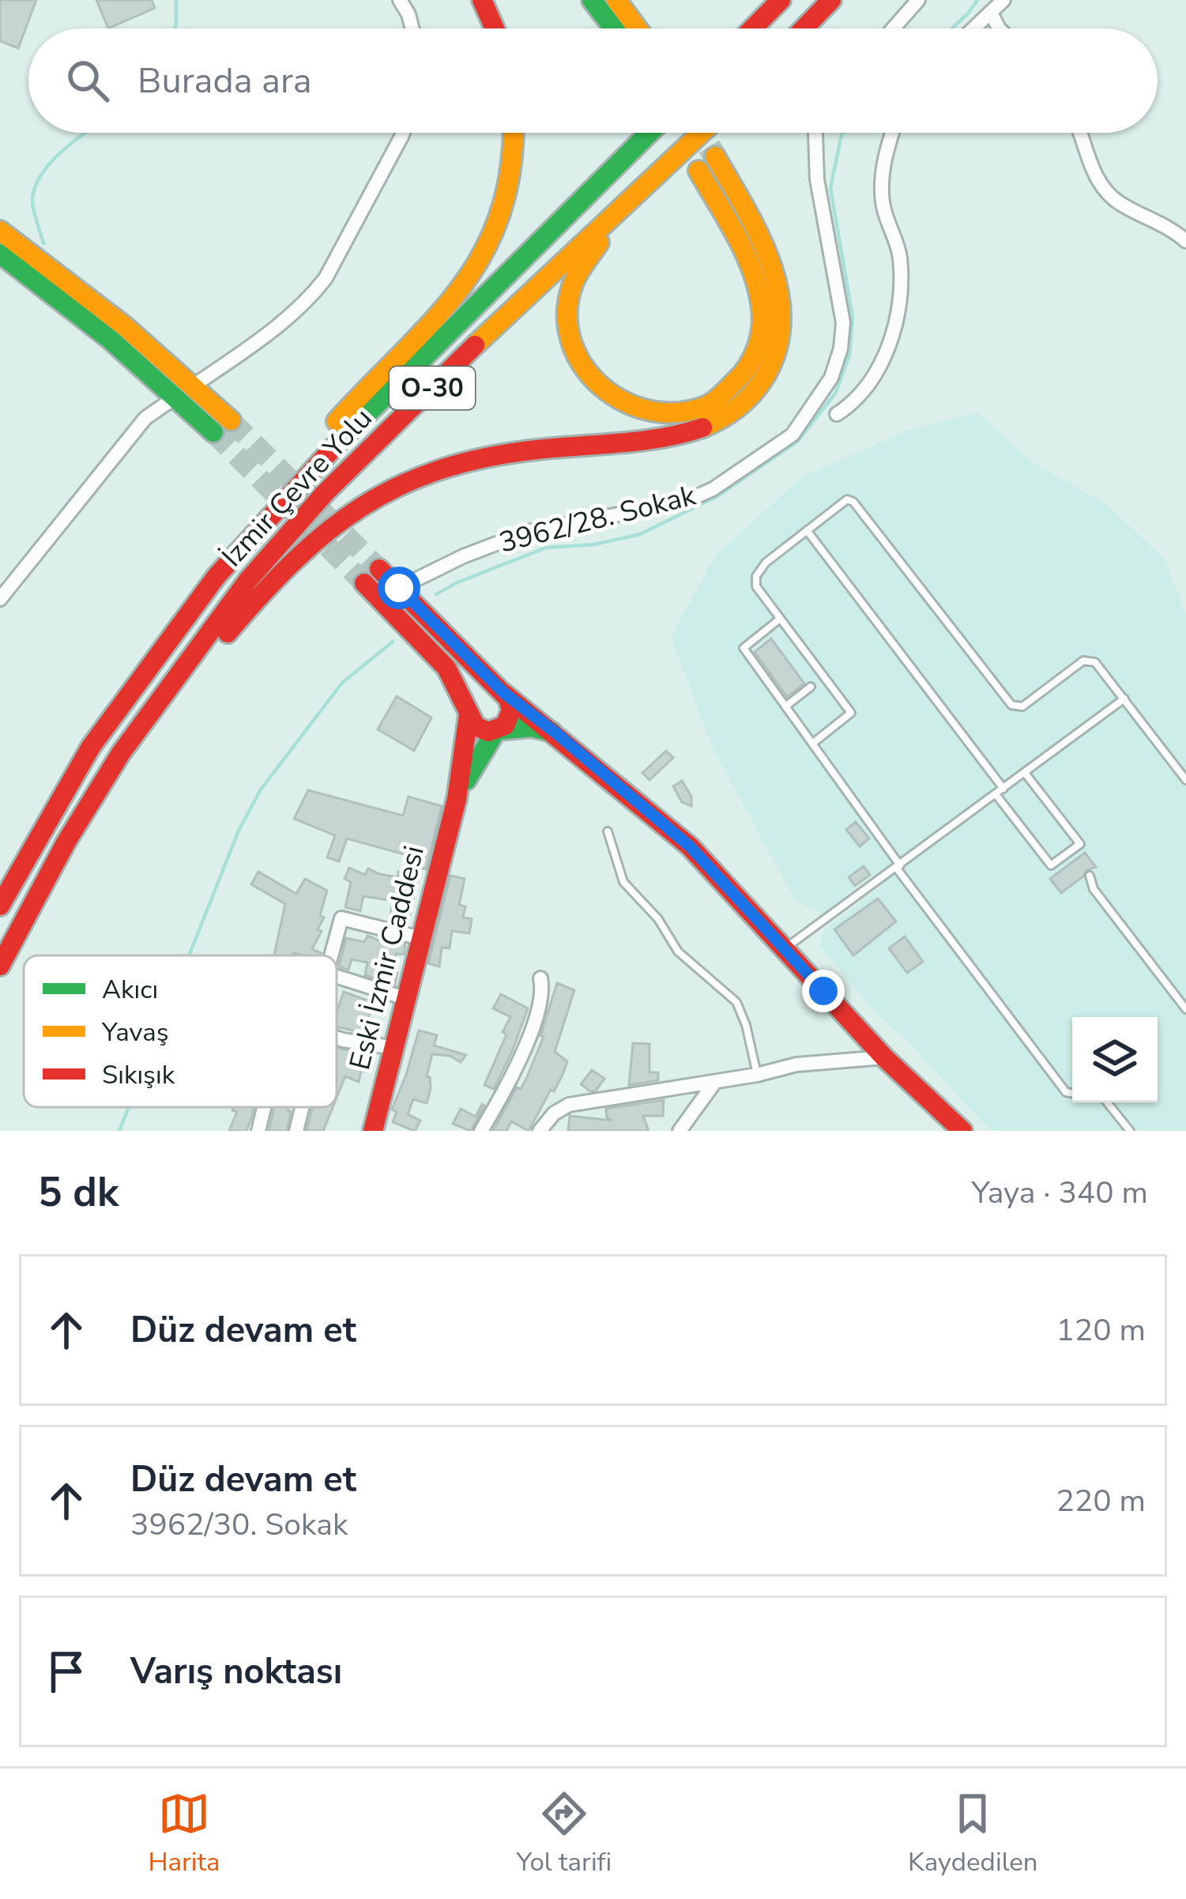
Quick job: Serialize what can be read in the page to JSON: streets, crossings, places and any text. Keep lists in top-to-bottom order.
{
  "streets": {
    "main road": ["O-30", "İzmir Çevre Yolu", "Eski İzmir Caddesi"],
    "street": ["3962/28. Sokak"]
  },
  "legend": ["Akıcı", "Yavaş", "Sıkışık"],
  "page": {
    "search": "Burada ara",
    "heading": ["5 dk", "Yaya · 340 m"],
    "list": [
      ["Düz devam et", "120 m"],
      ["Düz devam et", "3962/30. Sokak", "220 m"],
      "Varış noktası"
    ],
    "nav": ["Harita", "Yol tarifi", "Kaydedilen"]
  }
}
